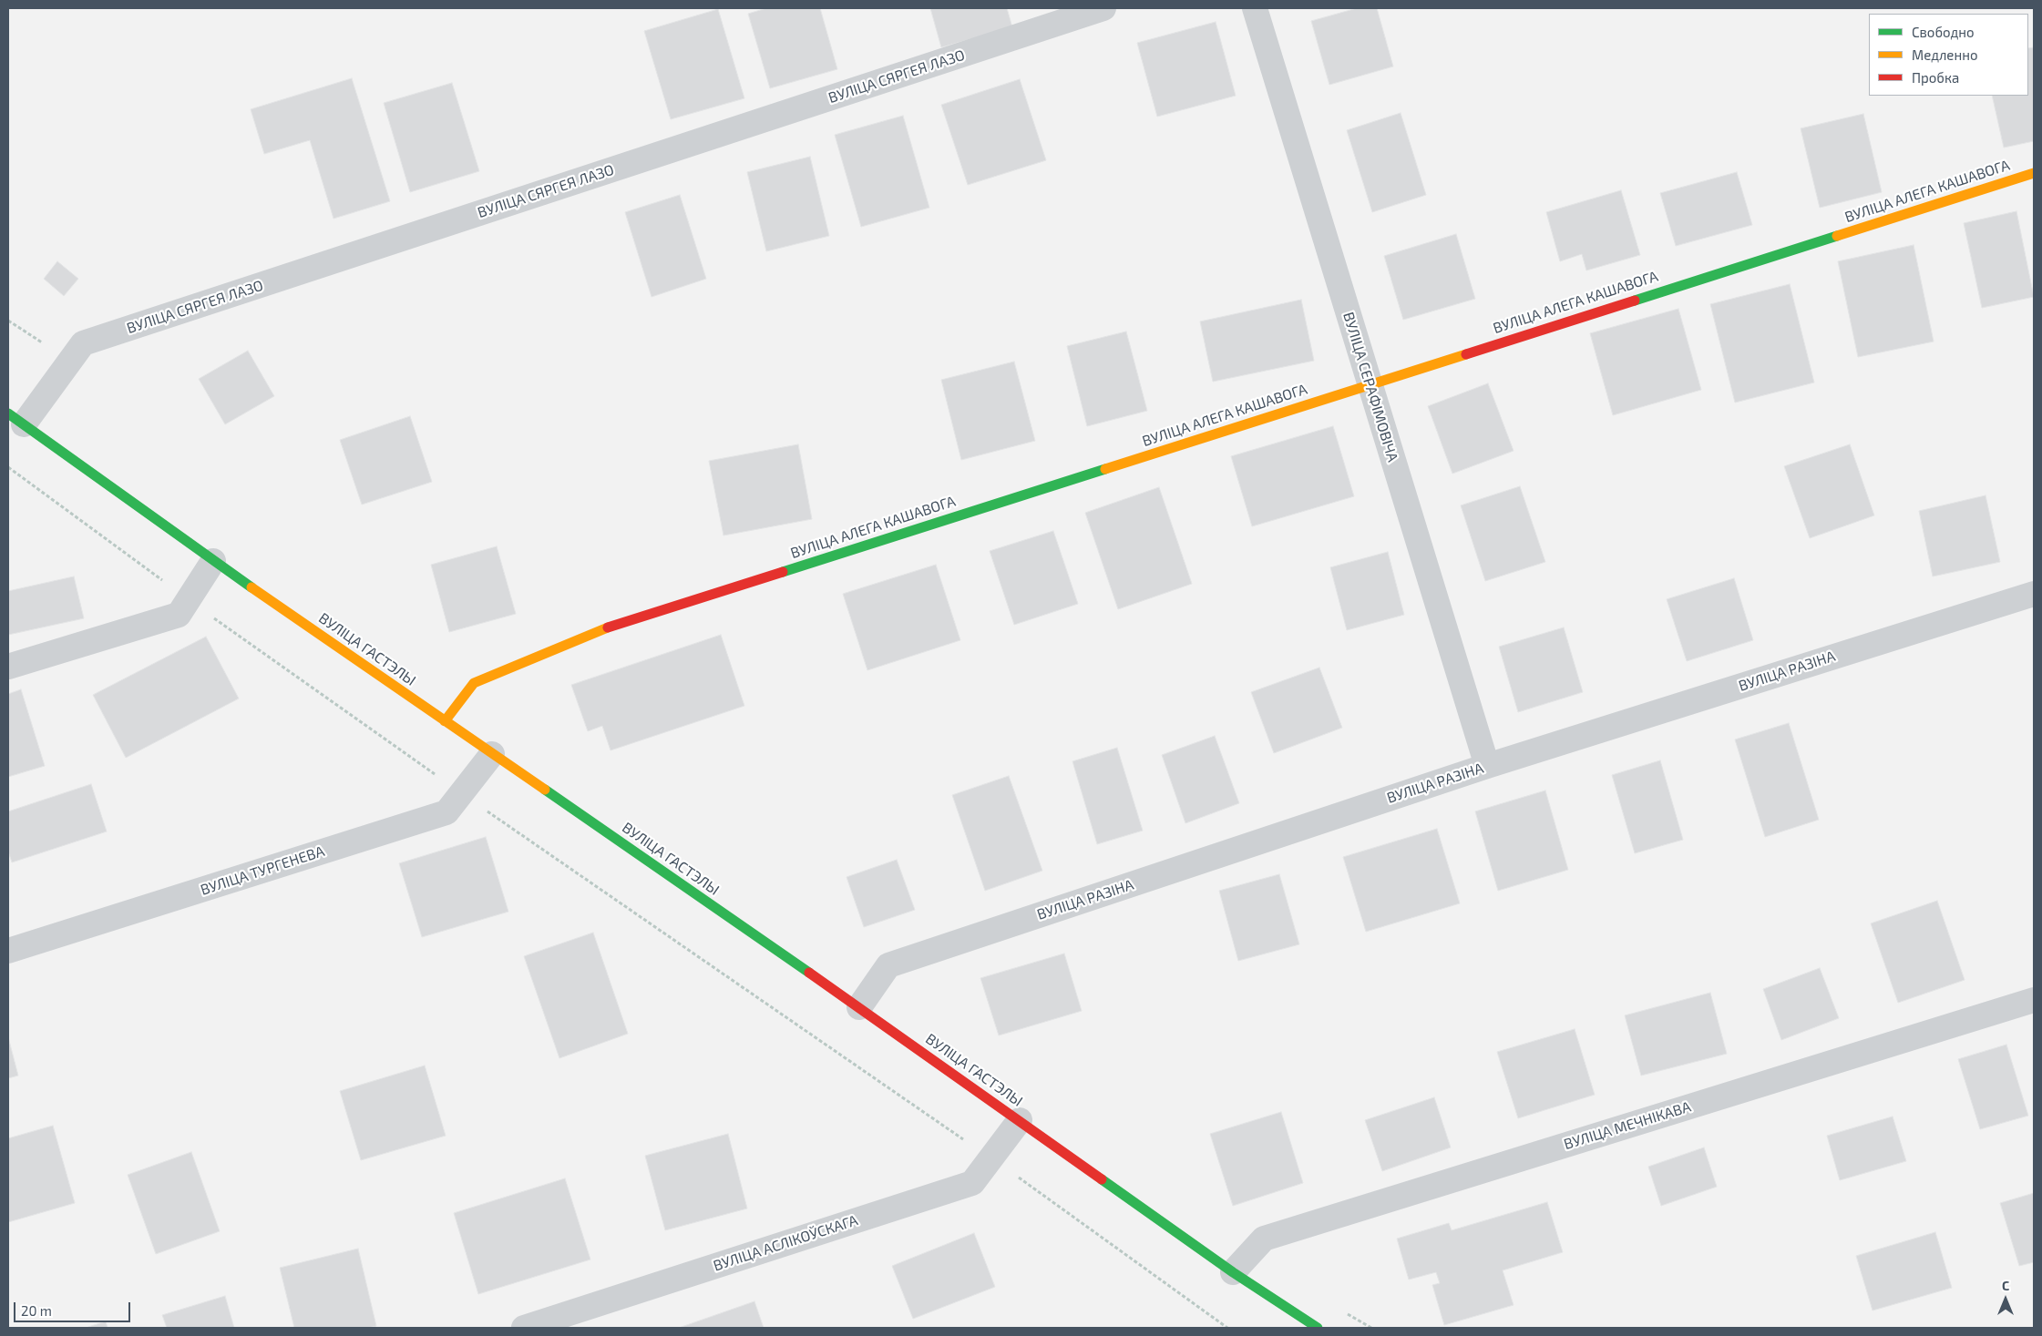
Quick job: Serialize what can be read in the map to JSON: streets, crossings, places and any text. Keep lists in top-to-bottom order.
{
  "streets": {
    "street": [
      "ВУЛІЦА СЯРГЕЯ ЛАЗО",
      "ВУЛІЦА АЛЕГА КАШАВОГА",
      "ВУЛІЦА СЕРАФІМОВІЧА",
      "ВУЛІЦА ГАСТЭЛЫ",
      "ВУЛІЦА РАЗІНА",
      "ВУЛІЦА ТУРГЕНЕВА",
      "ВУЛІЦА МЕЧНІКАВА",
      "ВУЛІЦА АСЛІКОЎСКАГА"
    ]
  },
  "crossings": [
    ["ВУЛІЦА СЯРГЕЯ ЛАЗО", "ВУЛІЦА ГАСТЭЛЫ"],
    ["ВУЛІЦА АЛЕГА КАШАВОГА", "ВУЛІЦА СЕРАФІМОВІЧА"],
    ["ВУЛІЦА АЛЕГА КАШАВОГА", "ВУЛІЦА ГАСТЭЛЫ"],
    ["ВУЛІЦА СЕРАФІМОВІЧА", "ВУЛІЦА РАЗІНА"],
    ["ВУЛІЦА ГАСТЭЛЫ", "ВУЛІЦА РАЗІНА"],
    ["ВУЛІЦА ГАСТЭЛЫ", "ВУЛІЦА ТУРГЕНЕВА"],
    ["ВУЛІЦА ГАСТЭЛЫ", "ВУЛІЦА МЕЧНІКАВА"],
    ["ВУЛІЦА ГАСТЭЛЫ", "ВУЛІЦА АСЛІКОЎСКАГА"]
  ],
  "legend": ["Свободно", "Медленно", "Пробка"],
  "scale_bar": "20 m",
  "north": "top"
}
